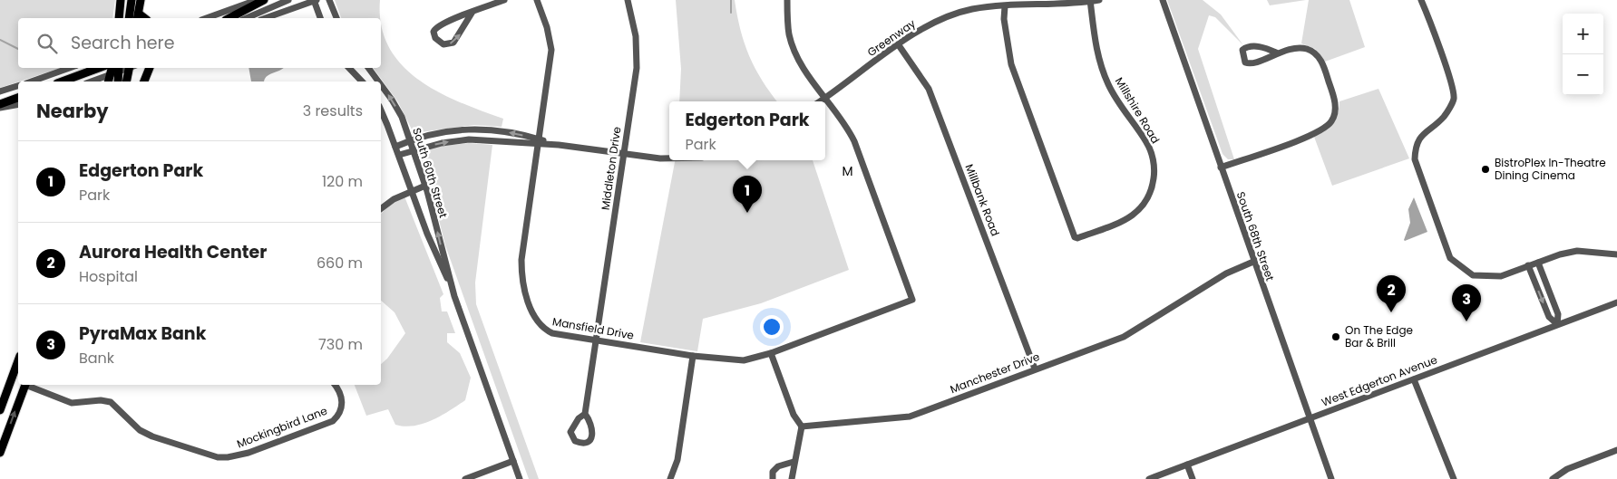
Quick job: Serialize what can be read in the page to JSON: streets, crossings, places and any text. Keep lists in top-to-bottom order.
{
  "streets": {
    "street": [
      "Greenway",
      "Millshire Road",
      "Middleton Drive",
      "South 60th Street",
      "Millbank Road",
      "South 68th Street",
      "Mansfield Drive",
      "Manchester Drive",
      "West Edgerton Avenue",
      "Mockingbird Lane"
    ]
  },
  "crossings": [
    ["Greenway", "Millshire Road"],
    ["Greenway", "Millbank Road"],
    ["Greenway", "Mansfield Drive"],
    ["Middleton Drive", "Mansfield Drive"],
    ["Millbank Road", "Manchester Drive"],
    ["South 68th Street", "Manchester Drive"],
    ["South 68th Street", "West Edgerton Avenue"]
  ],
  "districts": ["M"],
  "places": ["BistroPlex In-Theatre Dining Cinema", "On The Edge Bar & Brill"],
  "page": {
    "map_buttons": ["+", "−"],
    "search": "Search here",
    "heading": ["Nearby", "3 results"],
    "popup": ["Edgerton Park", "Park"],
    "list": [
      {
        "mark": "1",
        "name": "Edgerton Park",
        "note": "Park",
        "value": "120 m"
      },
      {
        "mark": "2",
        "name": "Aurora Health Center",
        "note": "Hospital",
        "value": "660 m"
      },
      {
        "mark": "3",
        "name": "PyraMax Bank",
        "note": "Bank",
        "value": "730 m"
      }
    ],
    "pins": ["1", "2", "3"]
  }
}
